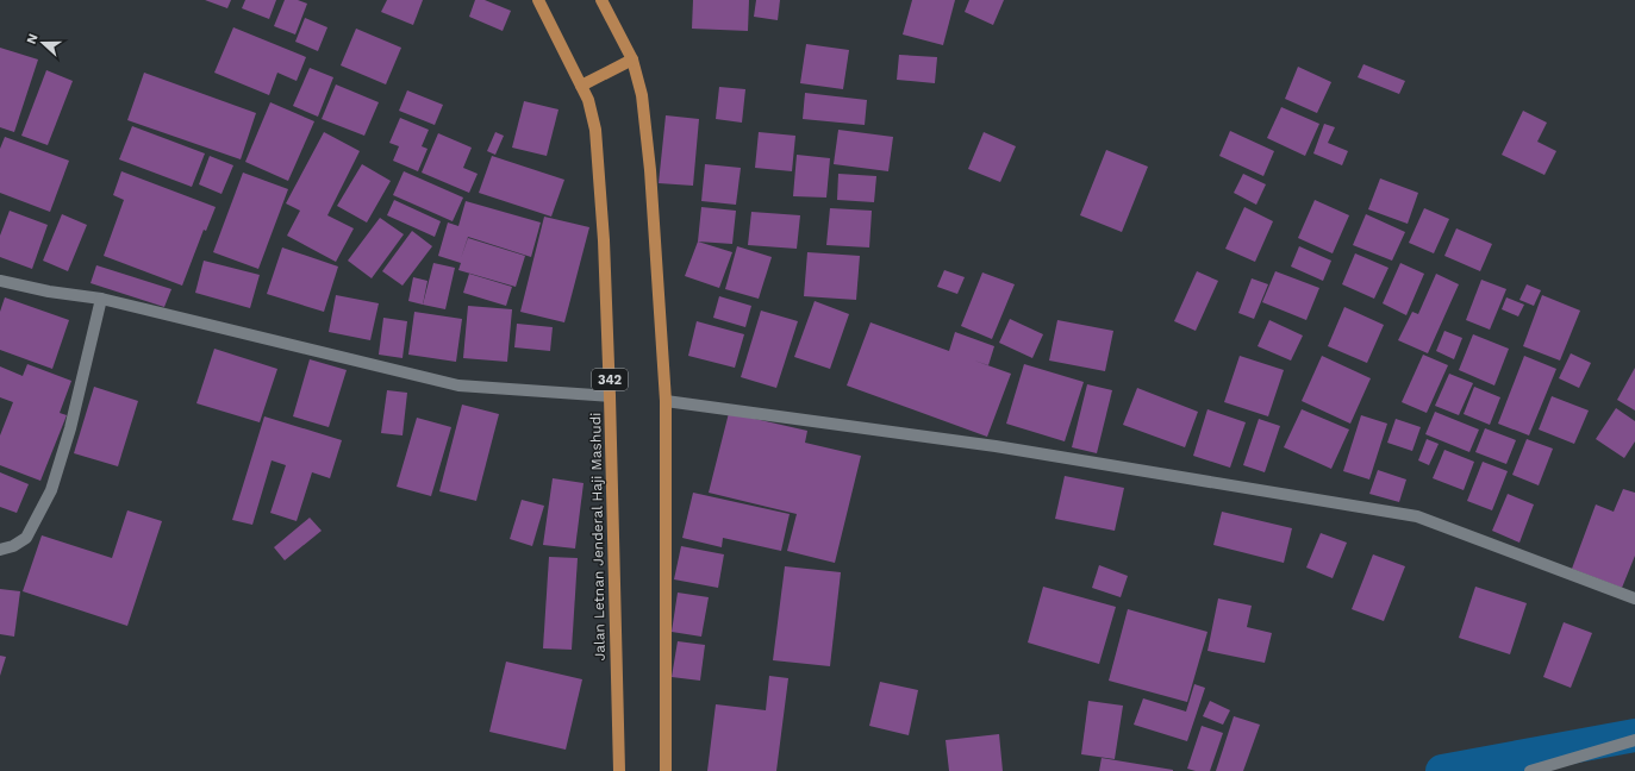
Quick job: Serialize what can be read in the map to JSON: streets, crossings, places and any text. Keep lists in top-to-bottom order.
{
  "streets": {
    "main road": ["342", "Jalan Letnan Jenderal Haji Mashudi"]
  },
  "north": "left"
}
